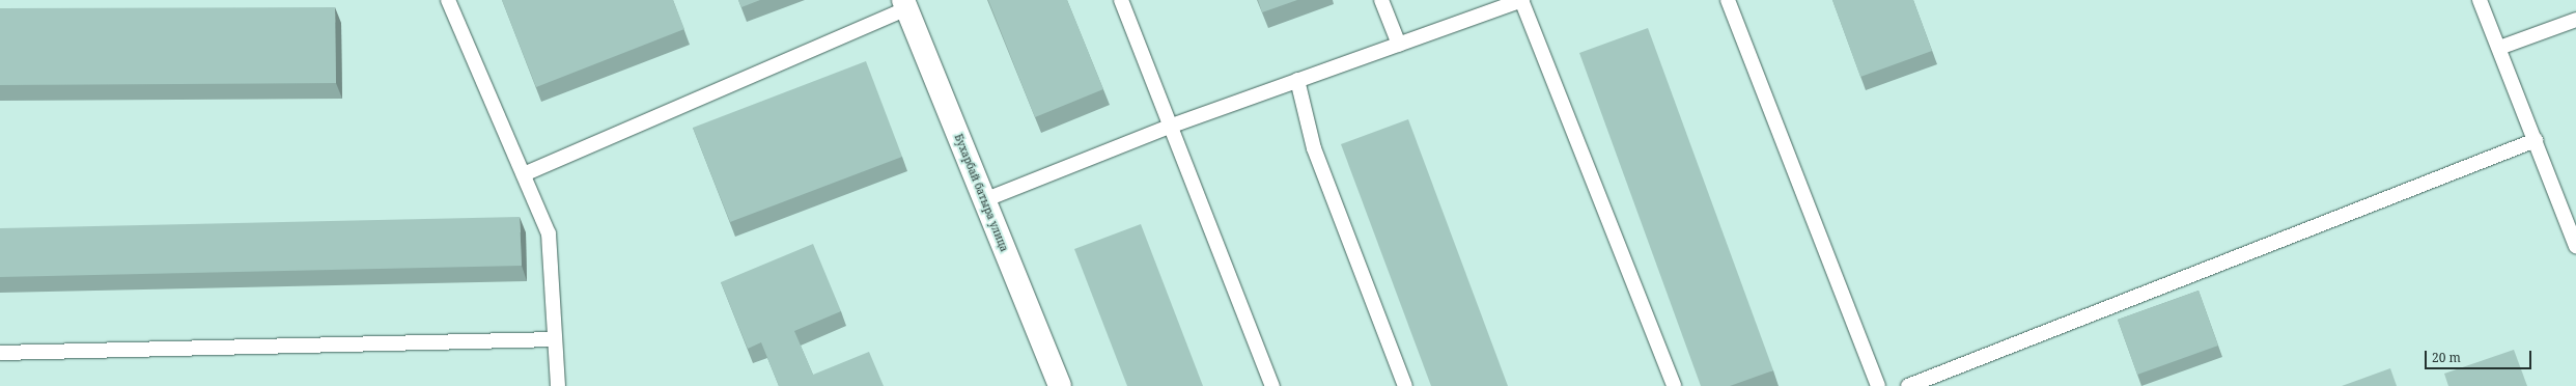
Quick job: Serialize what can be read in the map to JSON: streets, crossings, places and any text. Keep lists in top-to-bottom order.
{
  "streets": {
    "street": ["Бухарбай батыра улица"]
  },
  "scale_bar": "20 m"
}
